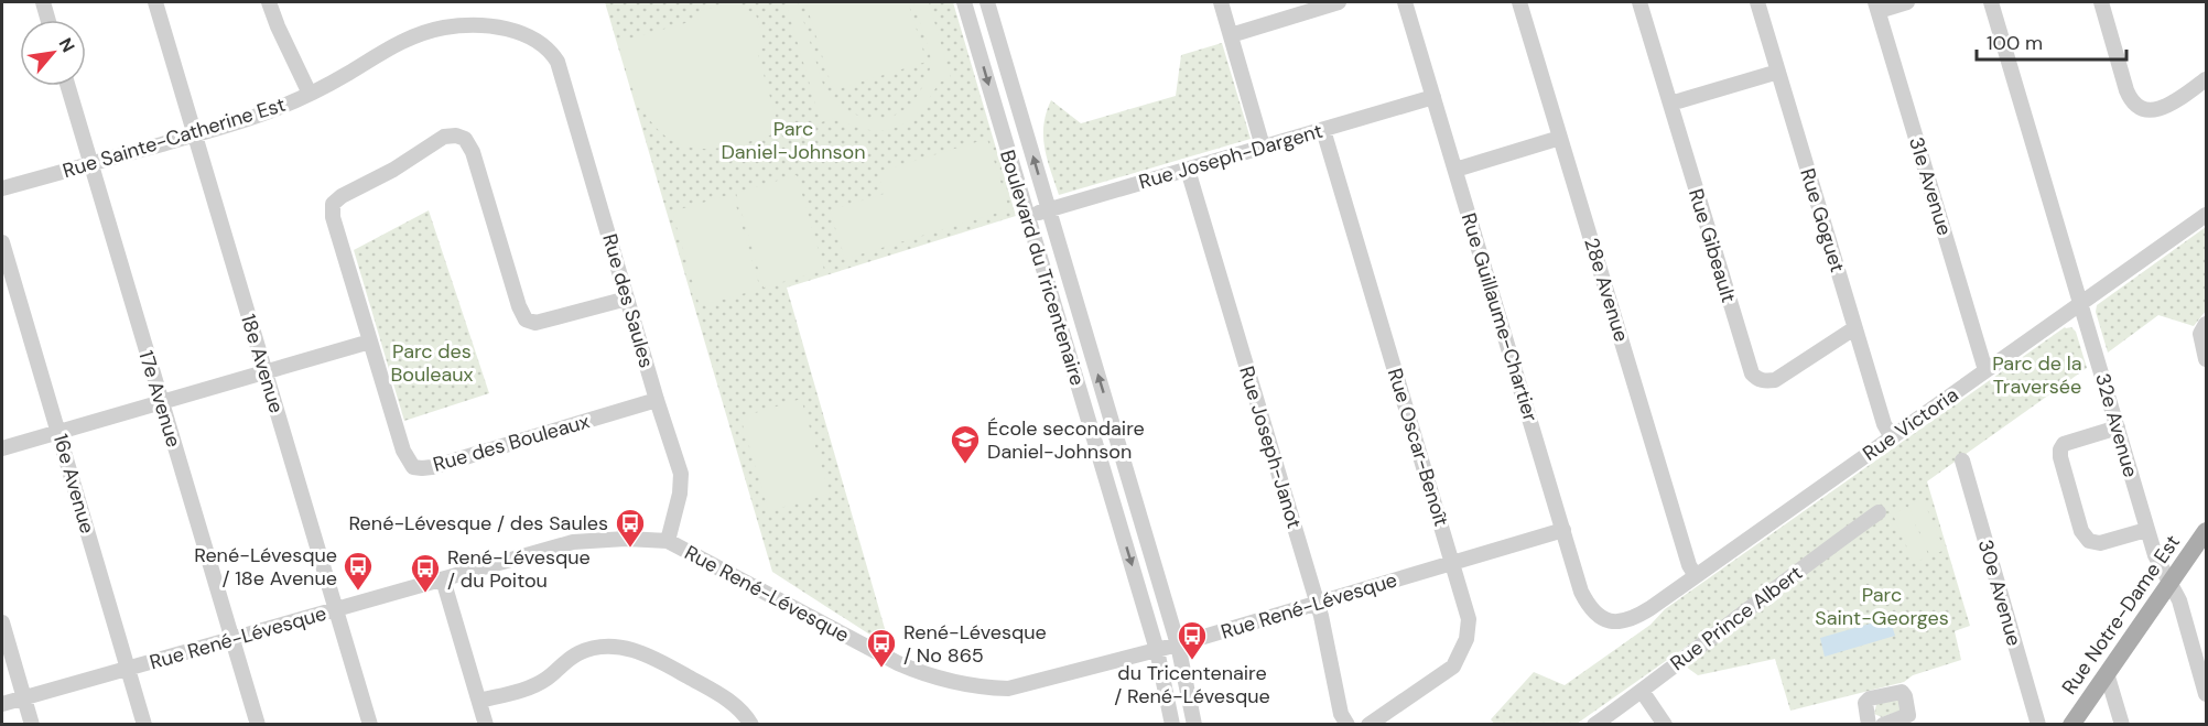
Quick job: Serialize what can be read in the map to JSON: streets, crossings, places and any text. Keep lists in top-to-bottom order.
{
  "streets": {
    "main road": ["Rue Notre-Dame Est"],
    "street": [
      "Rue Sainte-Catherine Est",
      "Rue Joseph-Dargent",
      "31e Avenue",
      "Rue Goguet",
      "Rue Gibeault",
      "Boulevard du Tricentenaire",
      "28e Avenue",
      "Rue des Saules",
      "Rue Guillaume-Chartier",
      "18e Avenue",
      "17e Avenue",
      "Rue Victoria",
      "32e Avenue",
      "Rue des Bouleaux",
      "Rue Joseph-Janot",
      "Rue Oscar-Benoît",
      "16e Avenue",
      "30e Avenue",
      "Rue René-Lévesque",
      "Rue Prince Albert"
    ]
  },
  "crossings": [
    ["Rue Sainte-Catherine Est", "Rue des Saules"],
    ["Rue Sainte-Catherine Est", "18e Avenue"],
    ["Rue Sainte-Catherine Est", "17e Avenue"],
    ["Rue Joseph-Dargent", "Boulevard du Tricentenaire"],
    ["Rue Joseph-Dargent", "Rue Guillaume-Chartier"],
    ["Rue Joseph-Dargent", "Rue Joseph-Janot"],
    ["Rue Joseph-Dargent", "Rue Oscar-Benoît"],
    ["31e Avenue", "Rue Victoria"],
    ["Rue Goguet", "Rue Gibeault"],
    ["Rue Goguet", "Rue Victoria"],
    ["Boulevard du Tricentenaire", "Rue René-Lévesque"],
    ["28e Avenue", "Rue Victoria"],
    ["Rue des Saules", "Rue des Bouleaux"],
    ["Rue des Saules", "Rue René-Lévesque"],
    ["Rue Guillaume-Chartier", "Rue Victoria"],
    ["Rue Guillaume-Chartier", "Rue René-Lévesque"],
    ["18e Avenue", "Rue René-Lévesque"],
    ["17e Avenue", "Rue René-Lévesque"],
    ["Rue Victoria", "32e Avenue"],
    ["32e Avenue", "Rue Notre-Dame Est"],
    ["Rue Joseph-Janot", "Rue René-Lévesque"],
    ["Rue Oscar-Benoît", "Rue René-Lévesque"],
    ["16e Avenue", "Rue René-Lévesque"]
  ],
  "parks": [
    "Parc Daniel-Johnson",
    "Parc des Bouleaux",
    "Parc de la Traversée",
    "Parc Saint-Georges"
  ],
  "places": {
    "school or university": ["École secondaire Daniel-Johnson"],
    "bus stop": [
      "René-Lévesque / des Saules",
      "René-Lévesque / 18e Avenue",
      "René-Lévesque / du Poitou",
      "du Tricentenaire / René-Lévesque",
      "René-Lévesque / No 865"
    ]
  },
  "scale_bar": "100 m",
  "north": "top right"
}
